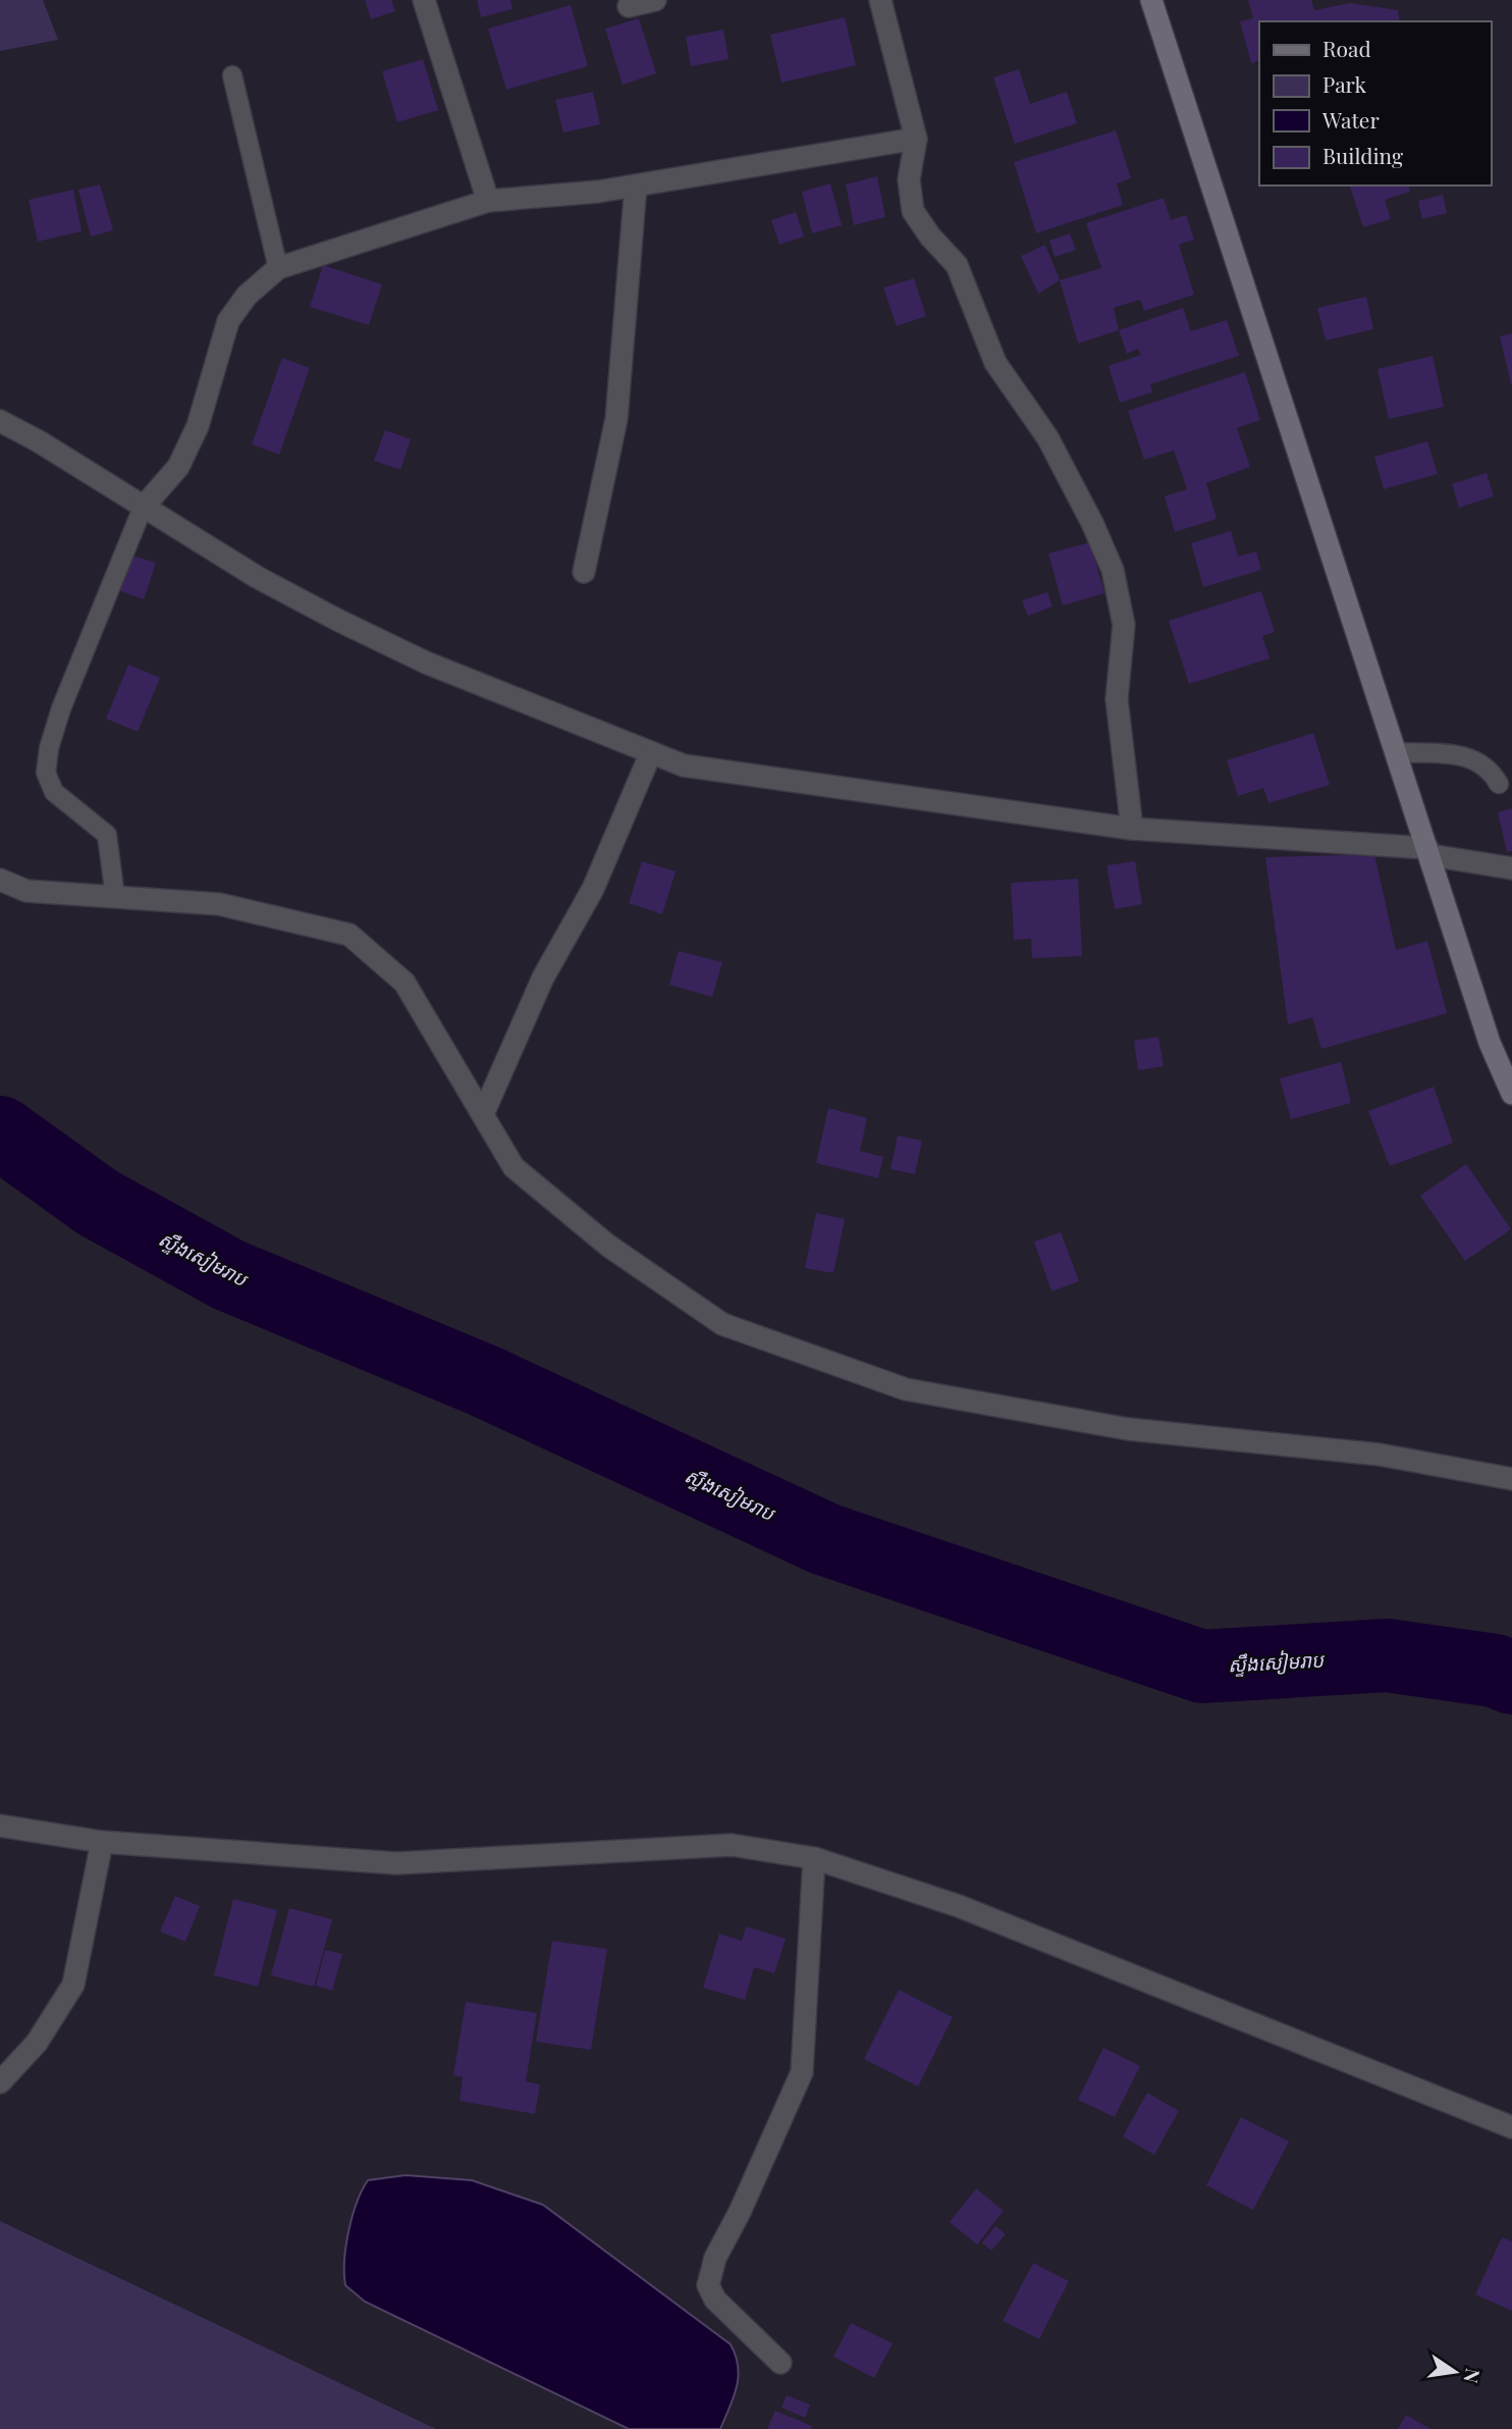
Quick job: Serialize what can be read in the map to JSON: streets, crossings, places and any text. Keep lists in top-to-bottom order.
{
  "water": ["ស្ទឹងសៀមរាប"],
  "legend": [
    "Road",
    "Park",
    "Water",
    "Building"
  ],
  "north": "right"
}
